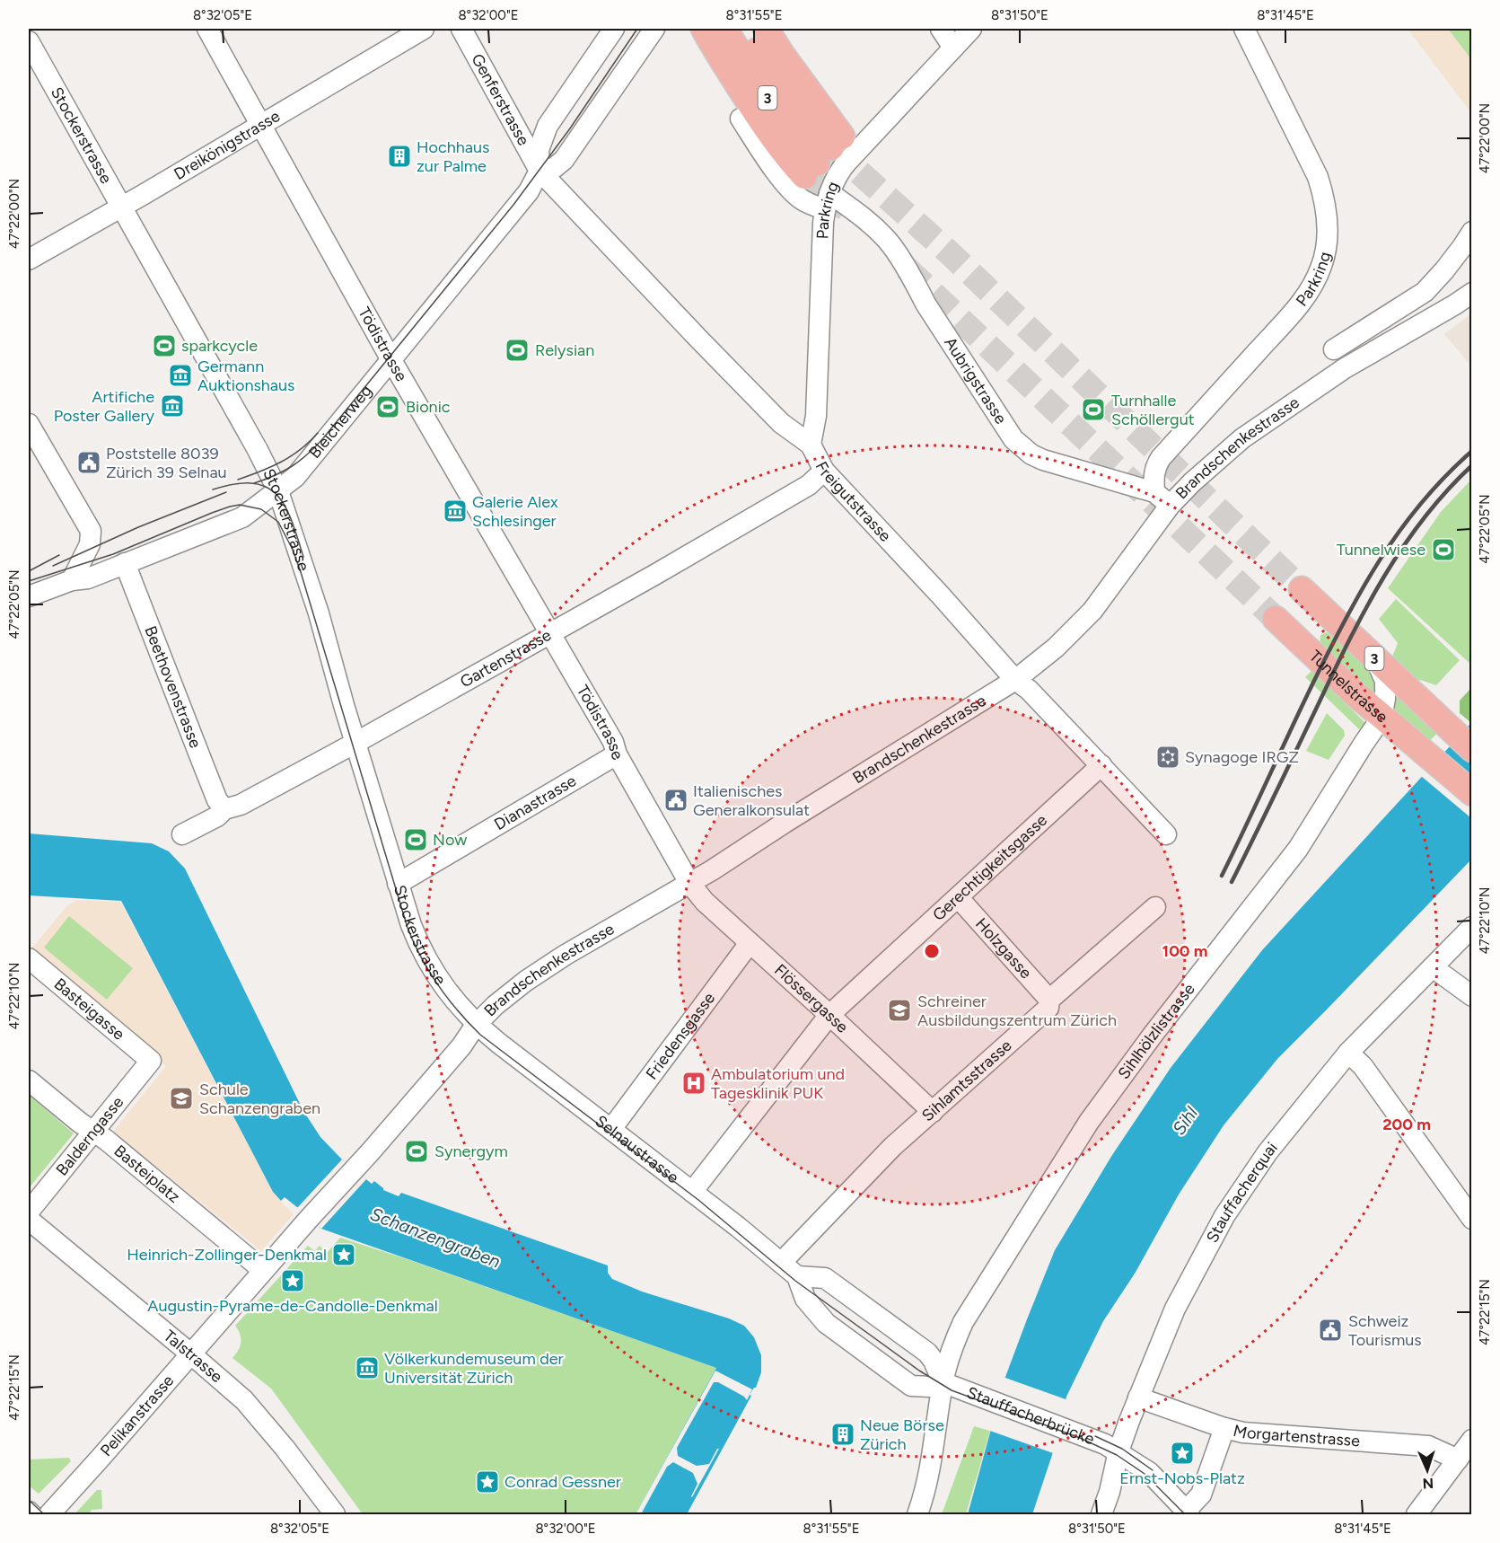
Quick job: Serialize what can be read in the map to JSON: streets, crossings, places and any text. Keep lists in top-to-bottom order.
{
  "streets": {
    "main road": ["3", "Tunnelstrasse"],
    "street": [
      "Genferstrasse",
      "Stockerstrasse",
      "Dreikönigstrasse",
      "Parkring",
      "Tödistrasse",
      "Aubrigstrasse",
      "Bleicherweg",
      "Brandschenkestrasse",
      "Freigutstrasse",
      "Gartenstrasse",
      "Beethovenstrasse",
      "Dianastrasse",
      "Gerechtigkeitsgasse",
      "Holzgasse",
      "Flössergasse",
      "Basteigasse",
      "Sihlhölzlistrasse",
      "Friedensgasse",
      "Sihlamtsstrasse",
      "Balderngasse",
      "Selnaustrasse",
      "Basteiplatz",
      "Stauffacherquai",
      "Talstrasse",
      "Pelikanstrasse",
      "Stauffacherbrücke",
      "Morgartenstrasse"
    ]
  },
  "crossings": [
    ["3", "Sihlhölzlistrasse"],
    ["Genferstrasse", "Bleicherweg"],
    ["Genferstrasse", "Freigutstrasse"],
    ["Stockerstrasse", "Dreikönigstrasse"],
    ["Stockerstrasse", "Bleicherweg"],
    ["Stockerstrasse", "Brandschenkestrasse"],
    ["Stockerstrasse", "Gartenstrasse"],
    ["Stockerstrasse", "Dianastrasse"],
    ["Stockerstrasse", "Selnaustrasse"],
    ["Dreikönigstrasse", "Tödistrasse"],
    ["Parkring", "Aubrigstrasse"],
    ["Parkring", "Brandschenkestrasse"],
    ["Parkring", "Freigutstrasse"],
    ["Tödistrasse", "Bleicherweg"],
    ["Tödistrasse", "Brandschenkestrasse"],
    ["Tödistrasse", "Gartenstrasse"],
    ["Tödistrasse", "Dianastrasse"],
    ["Tödistrasse", "Flössergasse"],
    ["Aubrigstrasse", "Brandschenkestrasse"],
    ["Bleicherweg", "Freigutstrasse"],
    ["Bleicherweg", "Beethovenstrasse"],
    ["Brandschenkestrasse", "Freigutstrasse"],
    ["Brandschenkestrasse", "Flössergasse"],
    ["Brandschenkestrasse", "Selnaustrasse"],
    ["Brandschenkestrasse", "Pelikanstrasse"],
    ["Freigutstrasse", "Gartenstrasse"],
    ["Freigutstrasse", "Gerechtigkeitsgasse"],
    ["Gartenstrasse", "Beethovenstrasse"],
    ["Tunnelstrasse", "Sihlhölzlistrasse"],
    ["Gerechtigkeitsgasse", "Holzgasse"],
    ["Gerechtigkeitsgasse", "Flössergasse"],
    ["Gerechtigkeitsgasse", "Selnaustrasse"],
    ["Holzgasse", "Sihlamtsstrasse"],
    ["Flössergasse", "Friedensgasse"],
    ["Flössergasse", "Sihlamtsstrasse"],
    ["Basteigasse", "Balderngasse"],
    ["Sihlhölzlistrasse", "Selnaustrasse"],
    ["Sihlhölzlistrasse", "Stauffacherbrücke"],
    ["Friedensgasse", "Selnaustrasse"],
    ["Sihlamtsstrasse", "Selnaustrasse"],
    ["Balderngasse", "Basteiplatz"],
    ["Selnaustrasse", "Stauffacherbrücke"],
    ["Basteiplatz", "Pelikanstrasse"],
    ["Stauffacherquai", "Stauffacherbrücke"],
    ["Stauffacherquai", "Morgartenstrasse"],
    ["Talstrasse", "Pelikanstrasse"]
  ],
  "water": ["Sihl", "Schanzengraben"],
  "places": {
    "building": ["Hochhaus zur Palme", "Neue Börse Zürich"],
    "sports": [
      "sparkcycle",
      "Relysian",
      "Bionic",
      "Turnhalle Schöllergut",
      "Tunnelwiese",
      "Now",
      "Synergym"
    ],
    "museum": [
      "Germann Auktionshaus",
      "Artifiche Poster Gallery",
      "Galerie Alex Schlesinger",
      "Völkerkundemuseum der Universität Zürich"
    ],
    "public building": ["Poststelle 8039 Zürich 39 Selnau", "Italienisches Generalkonsulat", "Schweiz Tourismus"],
    "synagogue": ["Synagoge IRGZ"],
    "school or university": ["Schreiner Ausbildungszentrum Zürich", "Schule Schanzengraben"],
    "hospital": ["Ambulatorium und Tagesklinik PUK"],
    "place": [
      "Heinrich-Zollinger-Denkmal",
      "Augustin-Pyrame-de-Candolle-Denkmal",
      "Ernst-Nobs-Platz",
      "Conrad Gessner"
    ]
  },
  "north": "bottom",
  "coordinates": [
    "8°32'05\"E",
    "8°32'00\"E",
    "8°31'55\"E",
    "8°31'50\"E",
    "8°31'45\"E",
    "47°22'00\"N",
    "47°22'05\"N",
    "47°22'10\"N",
    "47°22'15\"N"
  ],
  "rings": ["100 m", "200 m"]
}
